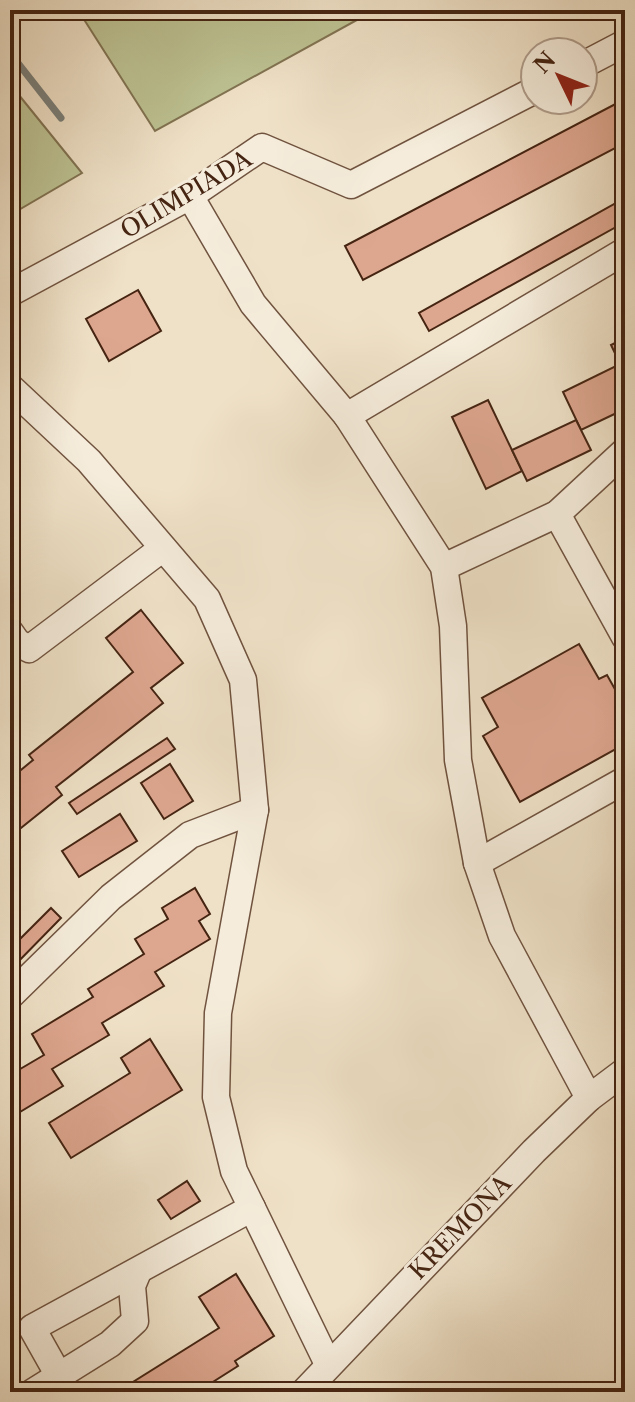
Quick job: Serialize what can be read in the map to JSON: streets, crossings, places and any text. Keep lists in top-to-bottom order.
{
  "streets": {
    "street": ["OLIMPIADA", "KREMONA"]
  },
  "north": "top left"
}
